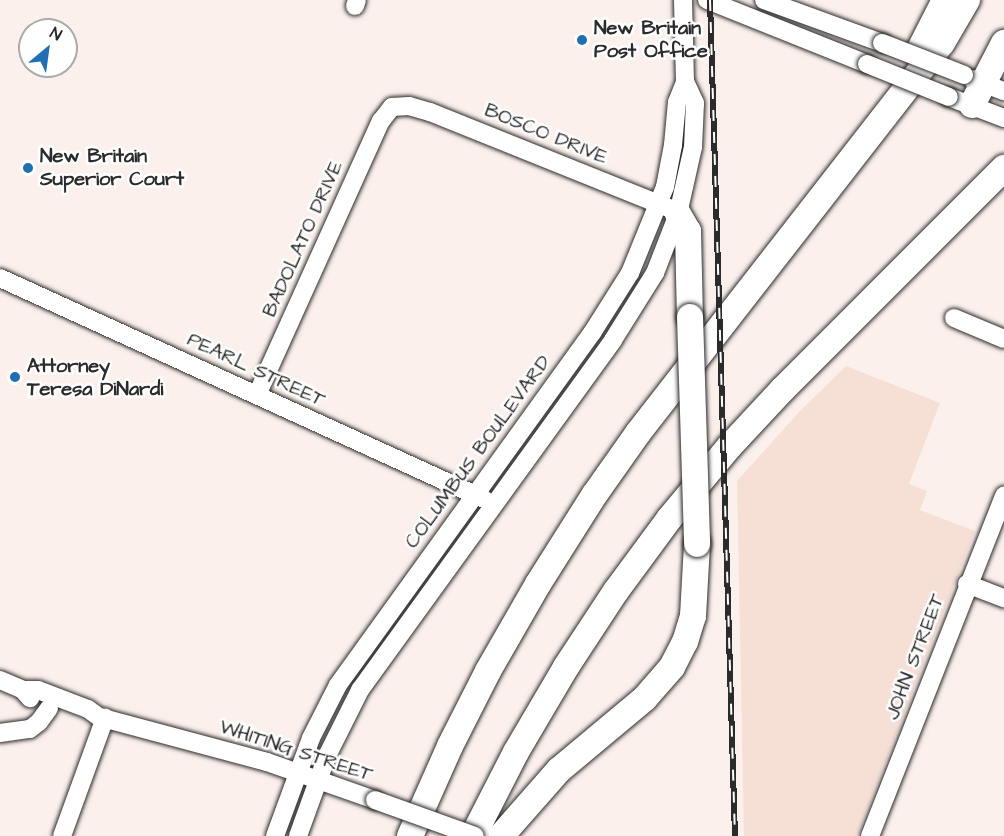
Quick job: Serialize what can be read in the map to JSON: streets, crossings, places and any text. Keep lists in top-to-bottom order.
{
  "streets": {
    "street": [
      "BOSCO DRIVE",
      "BADOLATO DRIVE",
      "PEARL STREET",
      "COLUMBUS BOULEVARD",
      "JOHN STREET",
      "WHITING STREET"
    ]
  },
  "crossings": [
    ["BOSCO DRIVE", "BADOLATO DRIVE"],
    ["BOSCO DRIVE", "COLUMBUS BOULEVARD"],
    ["BADOLATO DRIVE", "PEARL STREET"],
    ["PEARL STREET", "COLUMBUS BOULEVARD"],
    ["COLUMBUS BOULEVARD", "WHITING STREET"]
  ],
  "places": ["New Britain Post Office", "New Britain Superior Court", "Attorney Teresa DiNardi"],
  "north": "top right"
}
